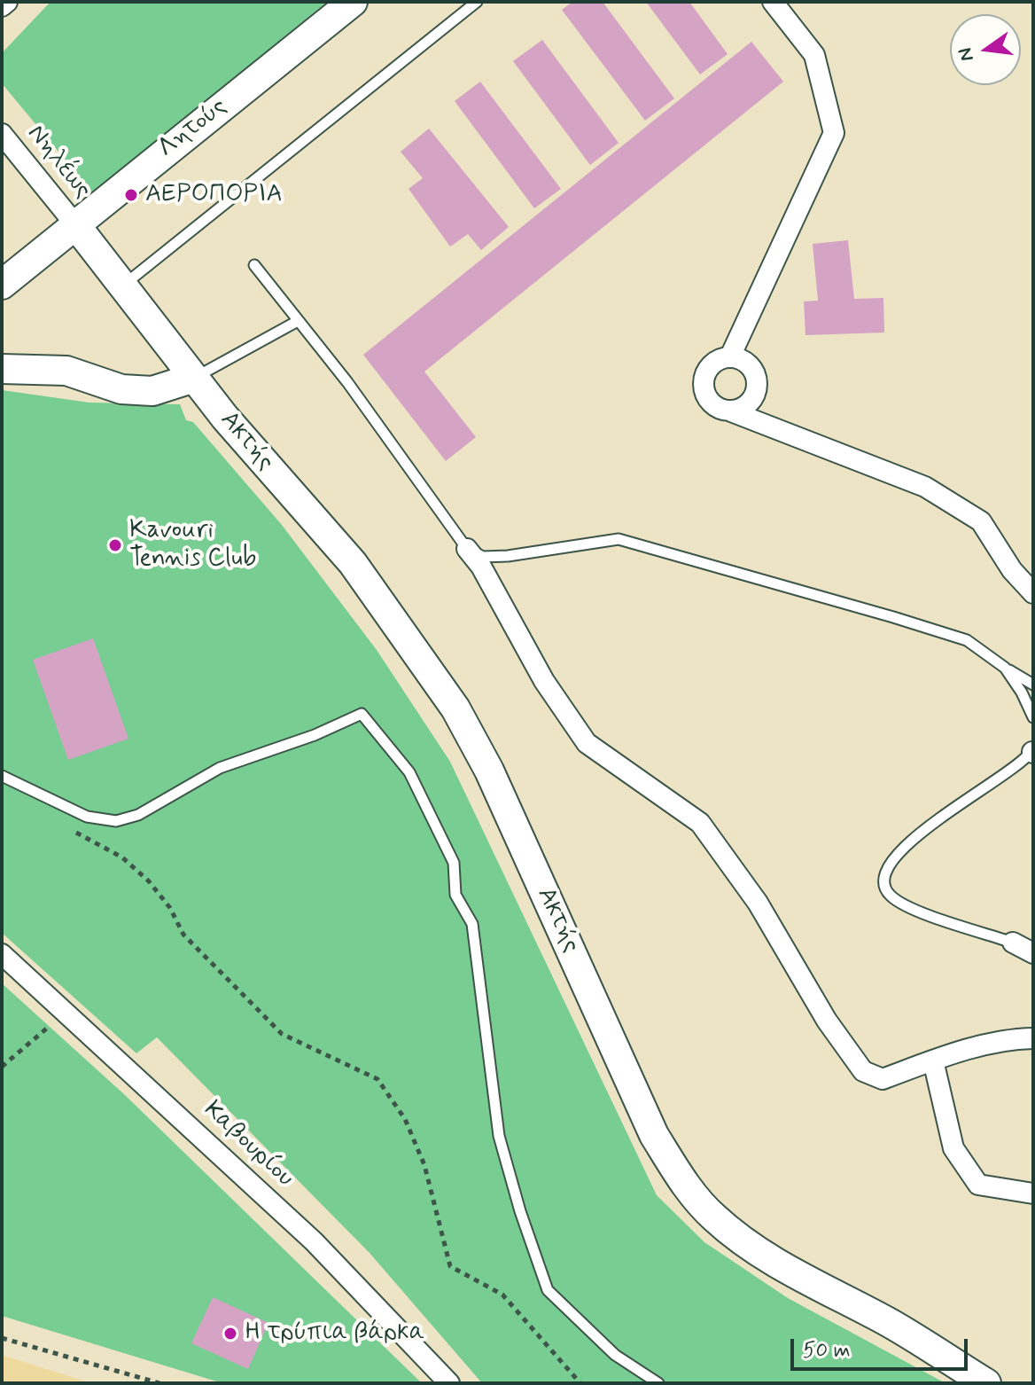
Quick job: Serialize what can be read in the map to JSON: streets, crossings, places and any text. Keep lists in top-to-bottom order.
{
  "streets": {
    "street": [
      "Λητούς",
      "Νηλέως",
      "Ακτής",
      "Καβουρίου"
    ]
  },
  "crossings": [
    ["Λητούς", "Νηλέως"],
    ["Λητούς", "Ακτής"],
    ["Νηλέως", "Ακτής"]
  ],
  "places": ["ΑΕΡΟΠΟΡΙΑ", "Kavouri Tennis Club", "Η τρύπια βάρκα"],
  "scale_bar": "50 m",
  "north": "left"
}
